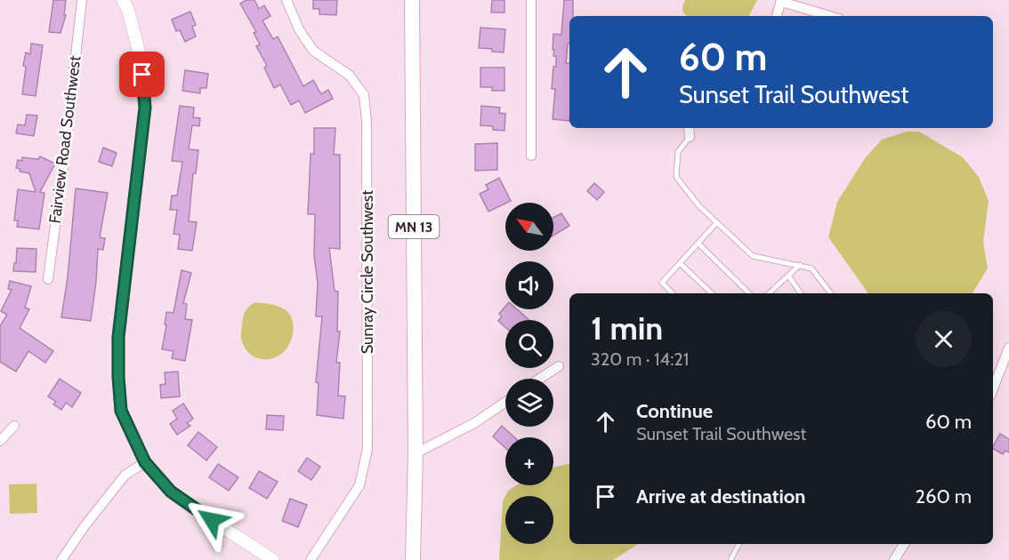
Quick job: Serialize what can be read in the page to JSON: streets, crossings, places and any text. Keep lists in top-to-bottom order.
{
  "streets": {
    "main road": ["MN 13"],
    "street": ["Fairview Road Southwest", "Sunray Circle Southwest"]
  },
  "north": "top left",
  "page": {
    "turn": ["60 m", "Sunset Trail Southwest"],
    "map_buttons": ["+", "−"],
    "heading": ["1 min", "320 m · 14:21"],
    "list": [
      {
        "name": "Continue",
        "note": "Sunset Trail Southwest",
        "value": "60 m"
      },
      {
        "name": "Arrive at destination",
        "value": "260 m"
      }
    ]
  }
}
